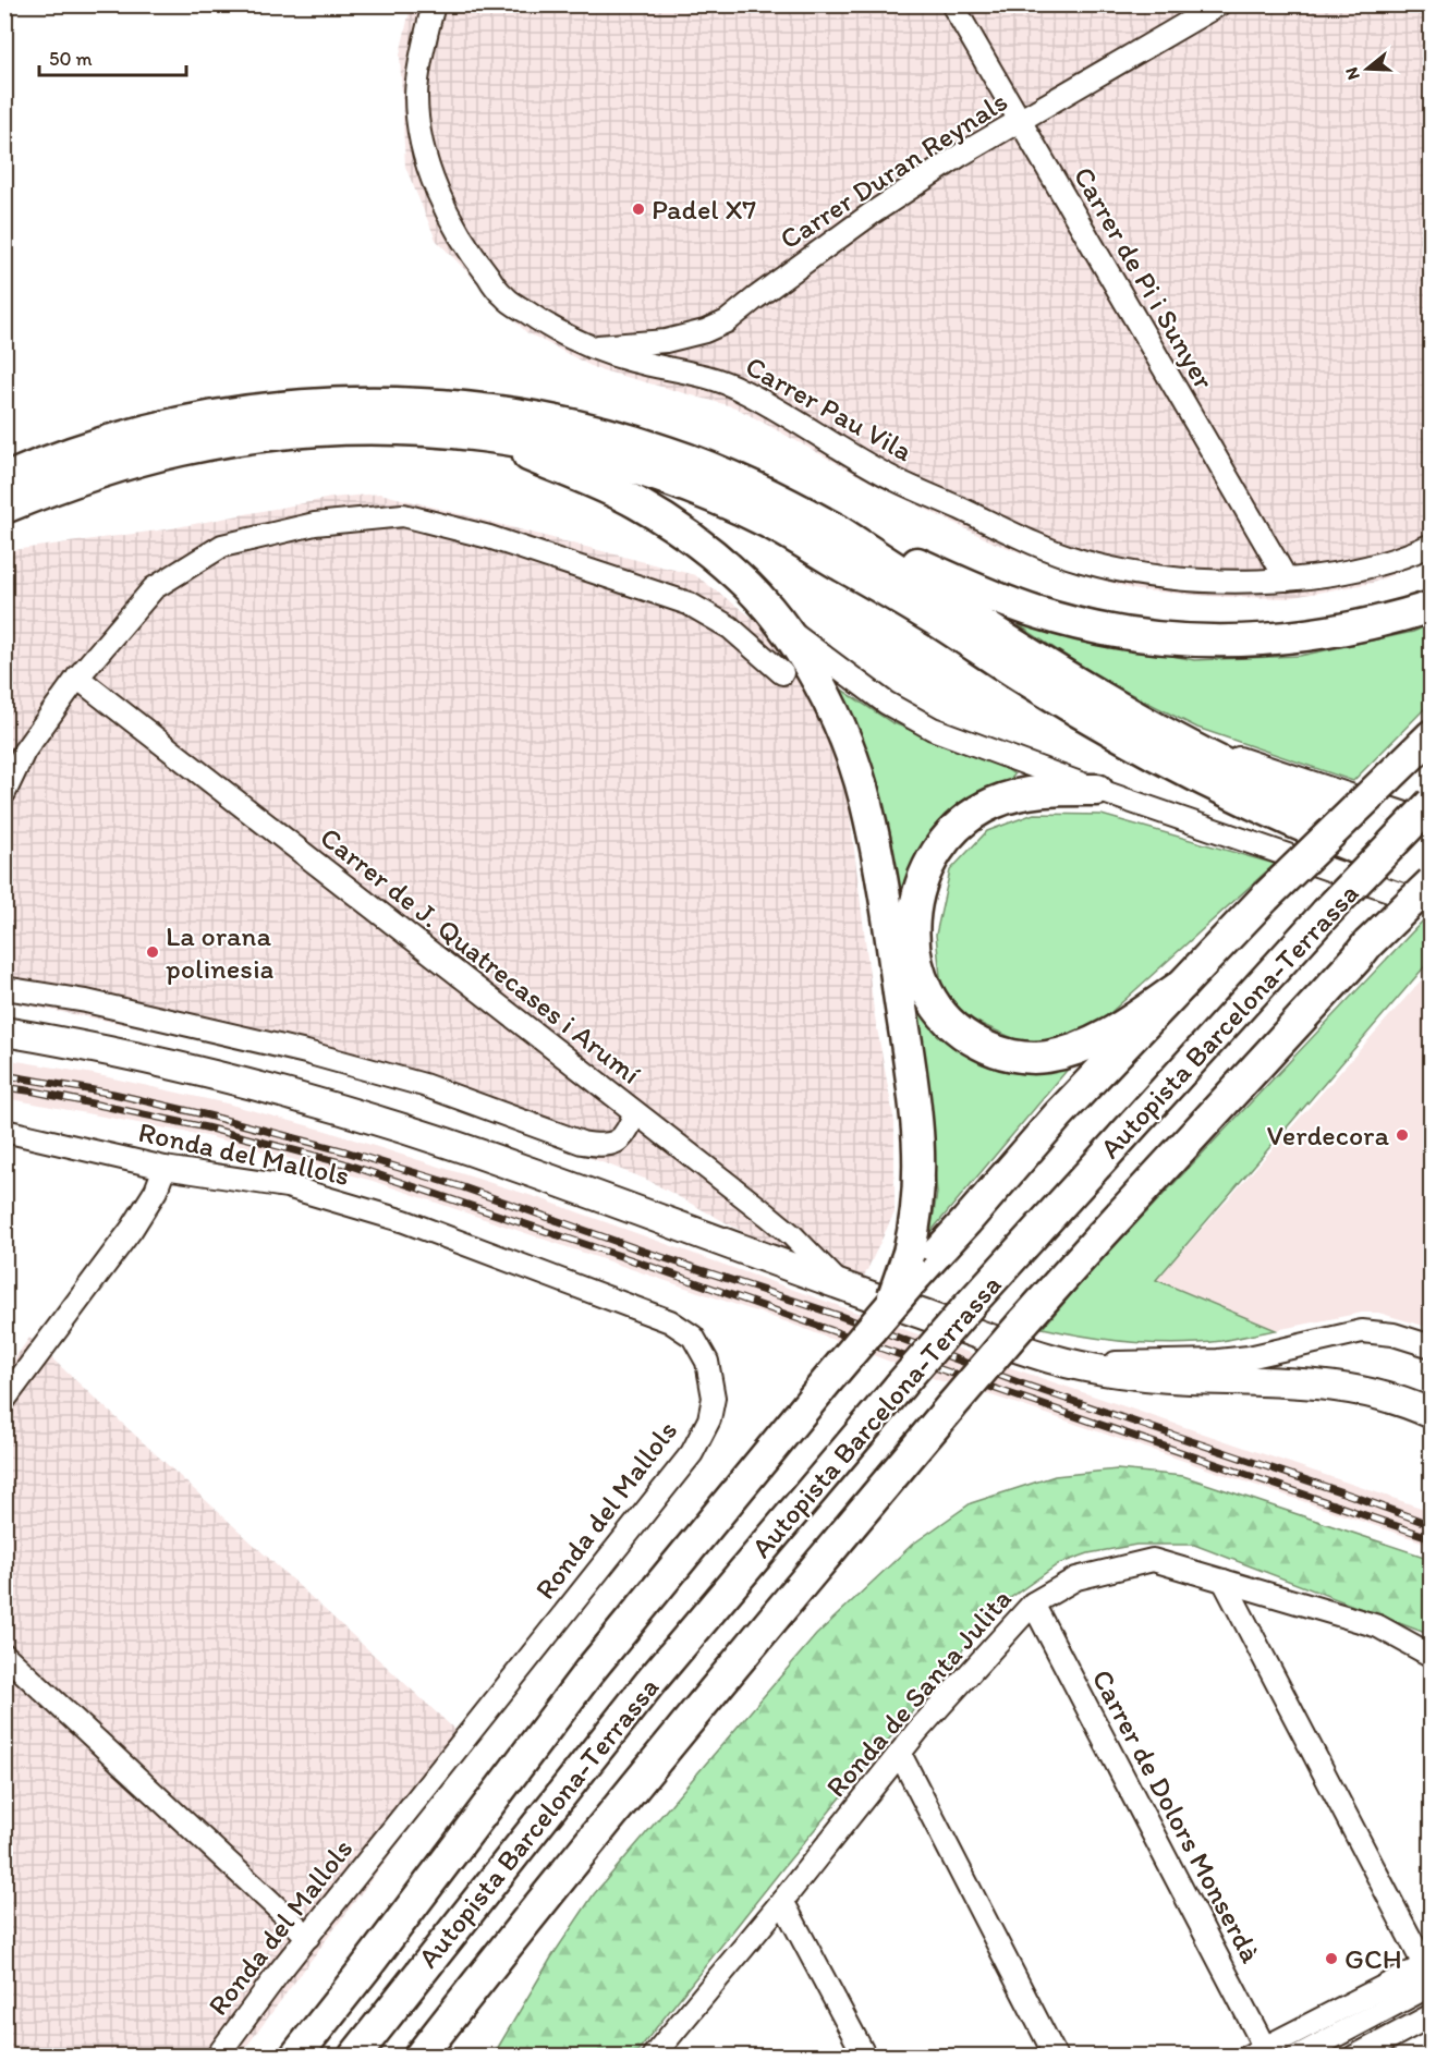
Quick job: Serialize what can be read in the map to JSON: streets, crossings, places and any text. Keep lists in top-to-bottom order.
{
  "streets": {
    "highway": ["Autopista Barcelona-Terrassa"],
    "street": [
      "Carrer Duran Reynals",
      "Carrer de Pi i Sunyer",
      "Carrer Pau Vila",
      "Carrer de J. Quatrecases i Arumí",
      "Ronda del Mallols",
      "Ronda de Santa Julita",
      "Carrer de Dolors Monserdà"
    ]
  },
  "crossings": [
    ["Carrer Duran Reynals", "Carrer de Pi i Sunyer"],
    ["Carrer Duran Reynals", "Carrer Pau Vila"],
    ["Carrer de Pi i Sunyer", "Carrer Pau Vila"],
    ["Ronda de Santa Julita", "Carrer de Dolors Monserdà"]
  ],
  "places": [
    "Padel X7",
    "La orana polinesia",
    "Verdecora",
    "GCH"
  ],
  "scale_bar": "50 m",
  "north": "left"
}
